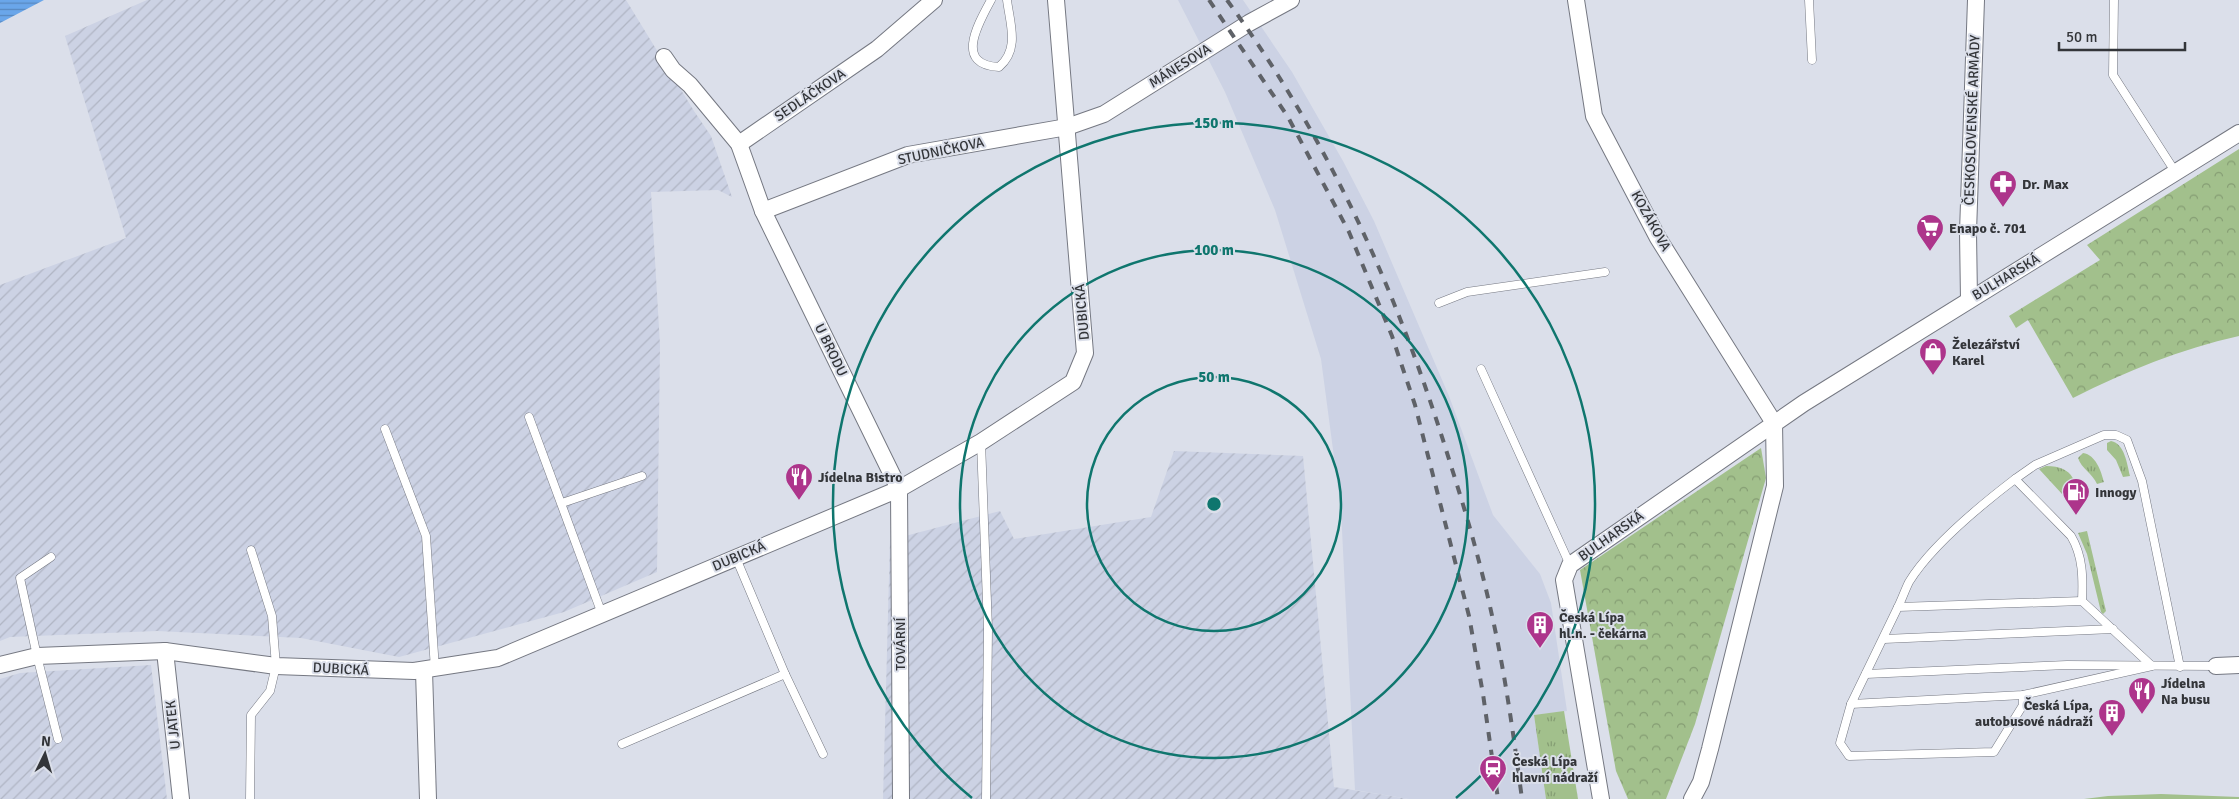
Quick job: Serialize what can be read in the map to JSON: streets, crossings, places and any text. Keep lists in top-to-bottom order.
{
  "streets": {
    "street": [
      "MÁNESOVA",
      "SEDLÁČKOVA",
      "ČESKOSLOVENSKÉ ARMÁDY",
      "STUDNIČKOVA",
      "KOZÁKOVA",
      "BULHARSKÁ",
      "DUBICKÁ",
      "U BRODU",
      "TOVÁRNÍ",
      "U JATEK"
    ]
  },
  "crossings": [
    ["MÁNESOVA", "STUDNIČKOVA"],
    ["MÁNESOVA", "DUBICKÁ"],
    ["ČESKOSLOVENSKÉ ARMÁDY", "BULHARSKÁ"],
    ["STUDNIČKOVA", "DUBICKÁ"],
    ["STUDNIČKOVA", "U BRODU"],
    ["KOZÁKOVA", "BULHARSKÁ"],
    ["DUBICKÁ", "U BRODU"],
    ["DUBICKÁ", "TOVÁRNÍ"],
    ["DUBICKÁ", "U JATEK"],
    ["U BRODU", "TOVÁRNÍ"]
  ],
  "places": {
    "pharmacy": ["Dr. Max"],
    "supermarket": ["Enapo č. 701"],
    "shop": ["Železářství Karel"],
    "restaurant": ["Jídelna Bistro", "Jídelna Na busu"],
    "fuel station": ["Innogy"],
    "building": ["Česká Lípa hl.n. - čekárna", "Česká Lípa, autobusové nádraží"],
    "station": ["Česká Lípa hlavní nádraží"]
  },
  "scale_bar": "50 m",
  "north": "top",
  "rings": ["150 m", "100 m", "50 m"]
}
